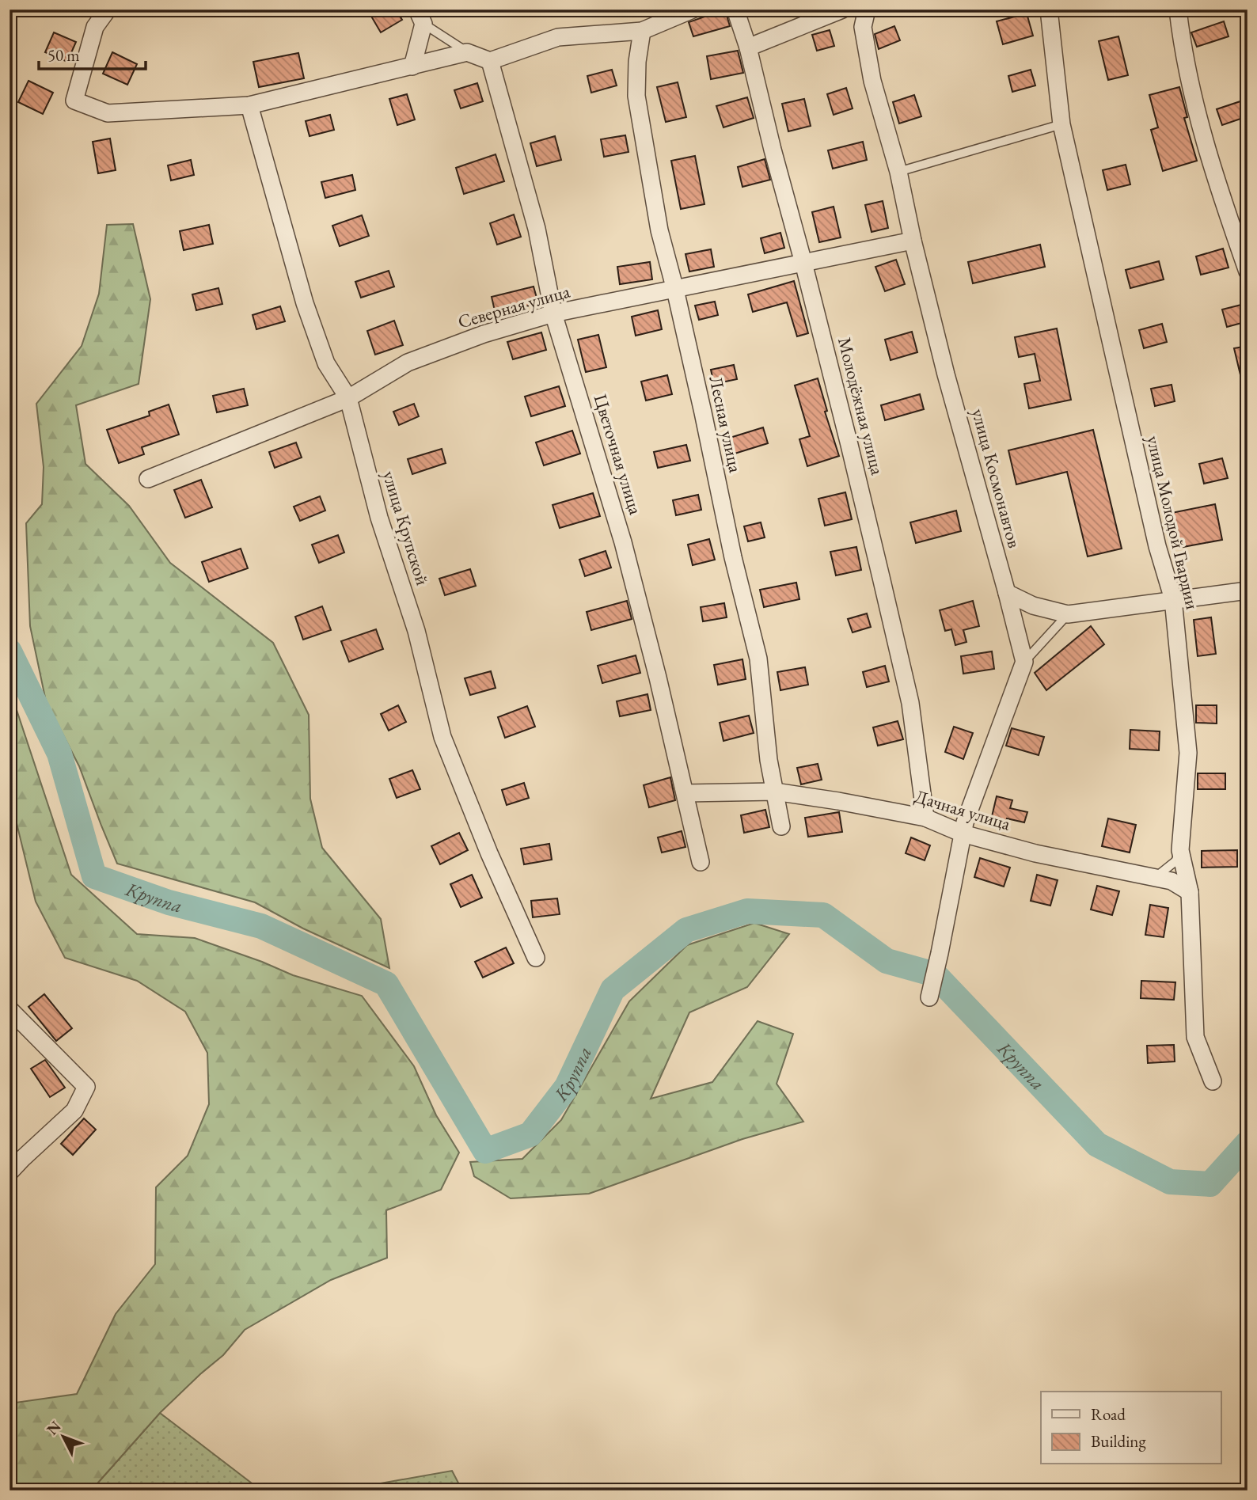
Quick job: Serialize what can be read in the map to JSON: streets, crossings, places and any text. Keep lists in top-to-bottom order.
{
  "streets": {
    "street": [
      "Северная улица",
      "Молодёжная улица",
      "Лесная улица",
      "Цветочная улица",
      "улица Космонавтов",
      "улица Молодой Гвардии",
      "улица Крупской",
      "Дачная улица"
    ]
  },
  "crossings": [
    ["Северная улица", "Молодёжная улица"],
    ["Северная улица", "Лесная улица"],
    ["Северная улица", "Цветочная улица"],
    ["Северная улица", "улица Космонавтов"],
    ["Северная улица", "улица Крупской"],
    ["Молодёжная улица", "Дачная улица"],
    ["Лесная улица", "Дачная улица"],
    ["Цветочная улица", "Дачная улица"],
    ["улица Молодой Гвардии", "Дачная улица"]
  ],
  "water": ["Круппа"],
  "legend": ["Road", "Building"],
  "scale_bar": "50 m",
  "north": "top left"
}
